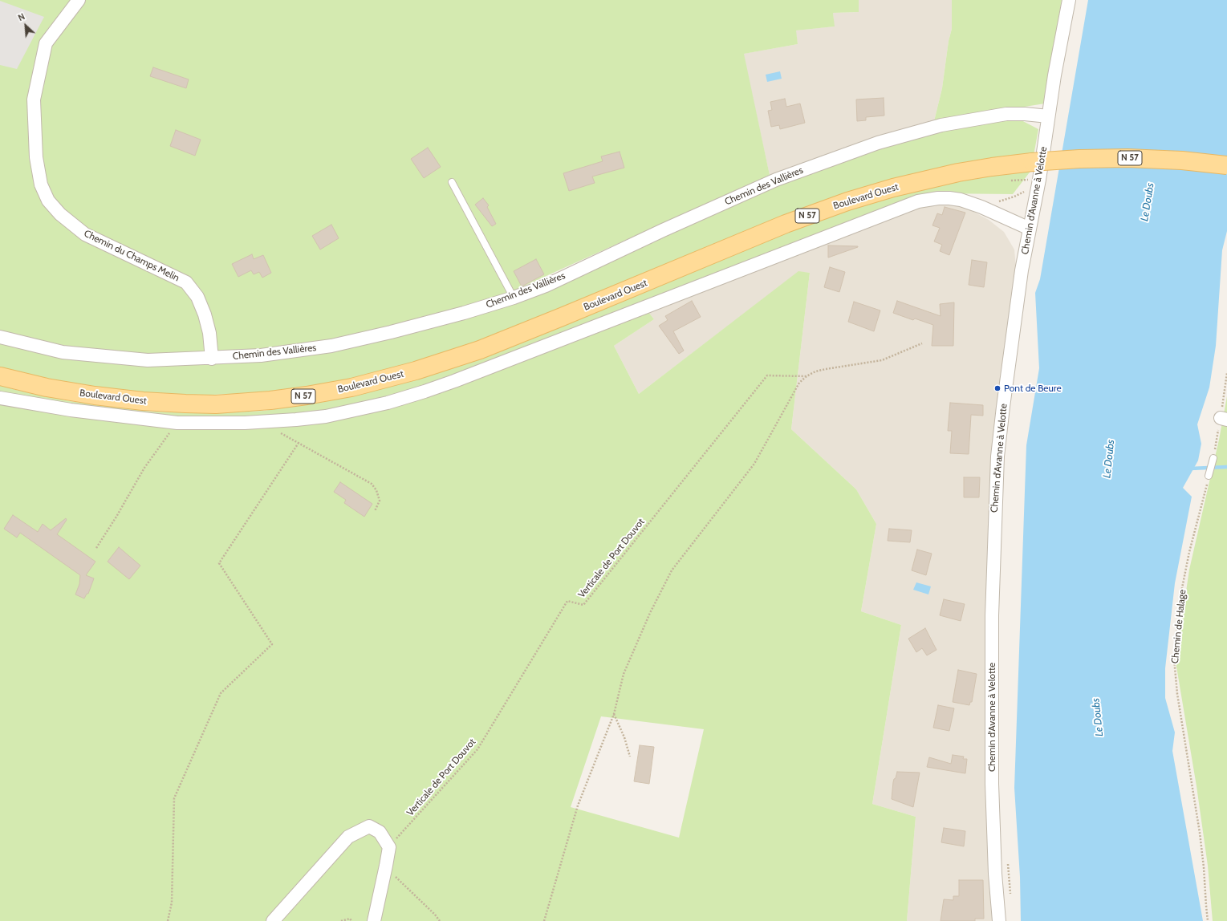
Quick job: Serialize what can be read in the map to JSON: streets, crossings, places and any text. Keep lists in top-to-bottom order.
{
  "streets": {
    "main road": ["N 57", "Boulevard Ouest"],
    "street": ["Chemin des Vallières", "Chemin d'Avanne à Velotte", "Chemin du Champs Melin"],
    "path": ["Verticale de Port Douvot", "Chemin de Halage"]
  },
  "crossings": [
    ["Chemin des Vallières", "Chemin d'Avanne à Velotte"],
    ["Chemin des Vallières", "Chemin du Champs Melin"]
  ],
  "water": ["Le Doubs"],
  "places": ["Pont de Beure"],
  "north": "top left"
}
